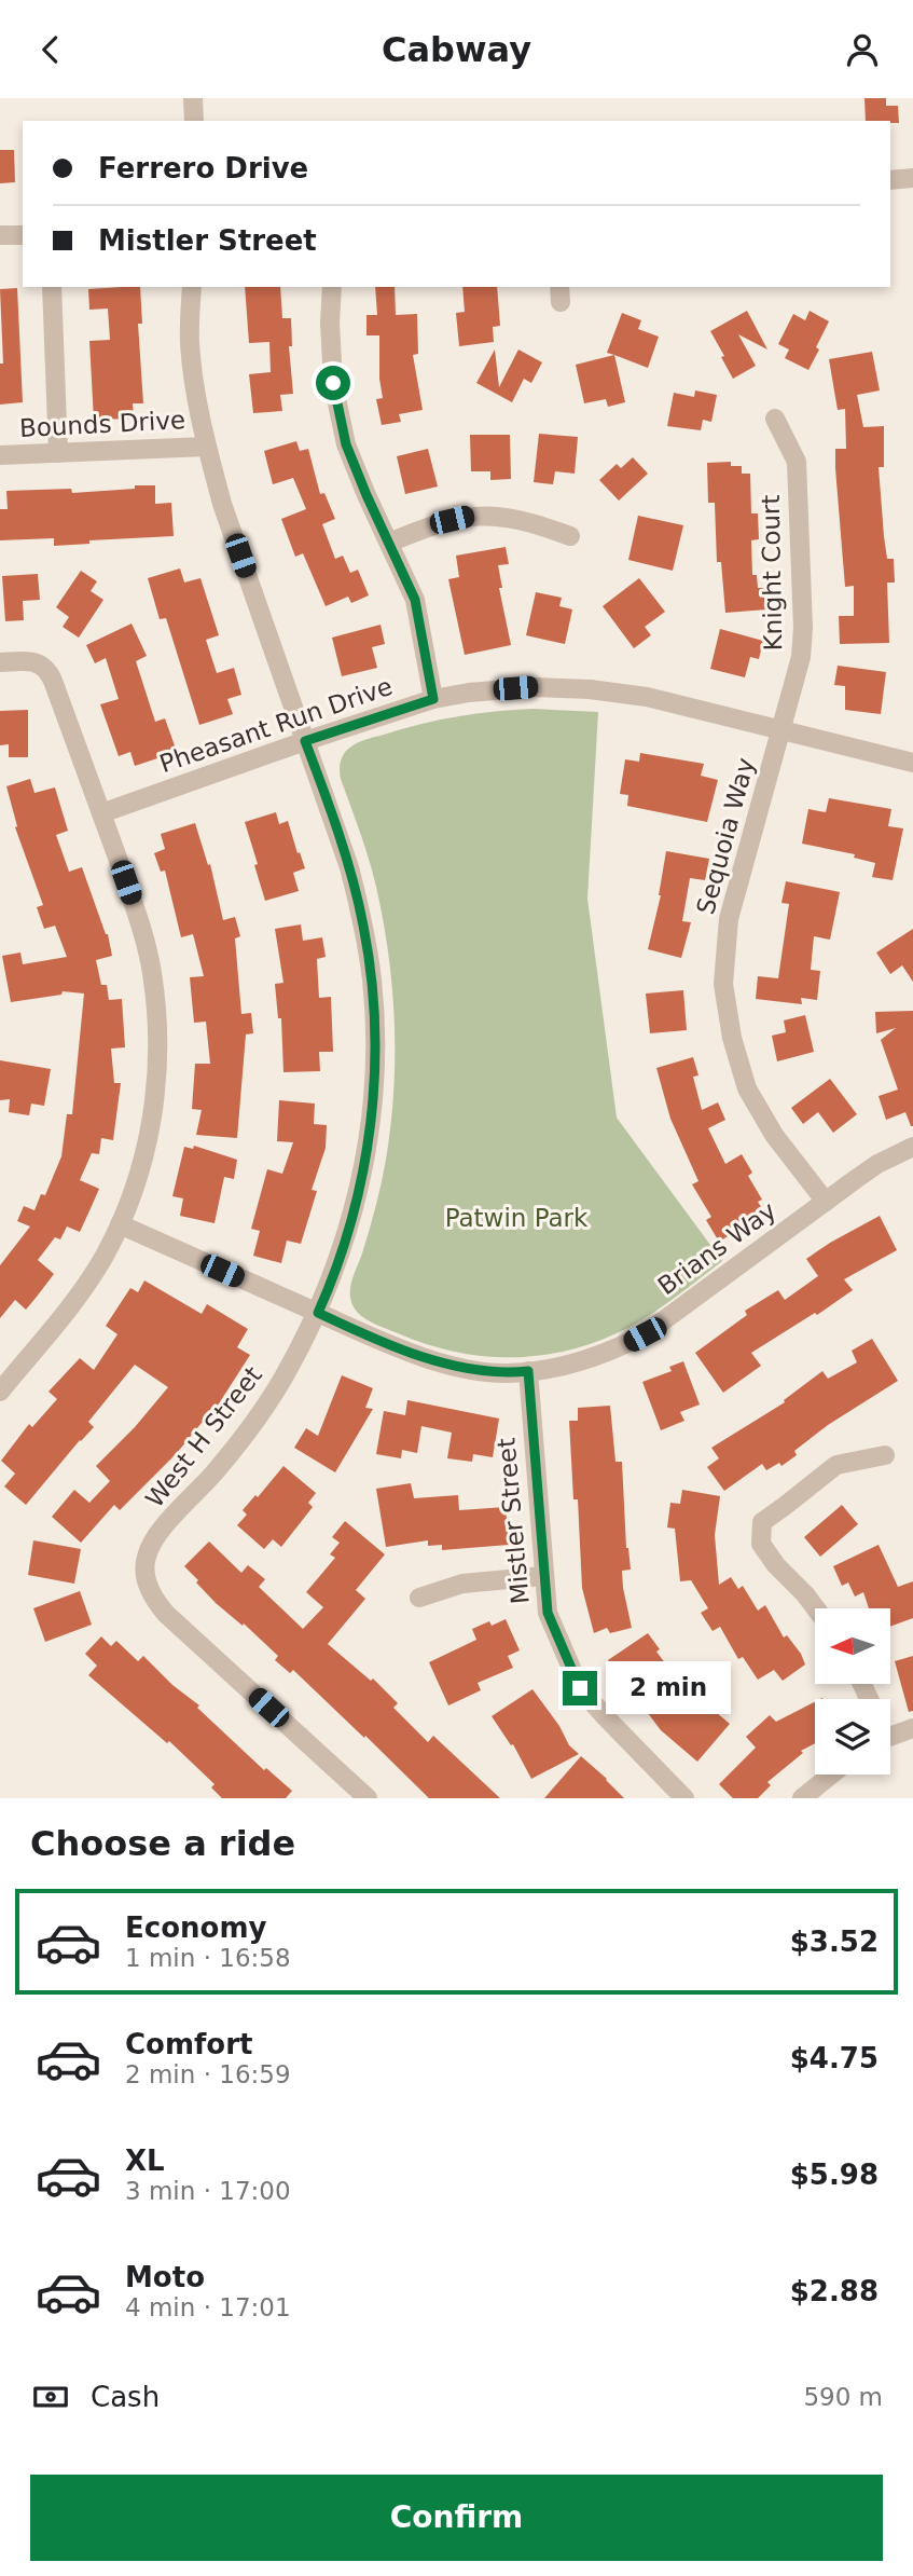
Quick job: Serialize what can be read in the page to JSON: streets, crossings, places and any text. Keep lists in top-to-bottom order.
{
  "streets": {
    "street": [
      "Bounds Drive",
      "Knight Court",
      "Pheasant Run Drive",
      "Sequoia Way",
      "Brians Way",
      "West H Street",
      "Mistler Street"
    ]
  },
  "crossings": [
    ["Bounds Drive", "West H Street"],
    ["Knight Court", "Pheasant Run Drive"],
    ["Knight Court", "Sequoia Way"],
    ["Pheasant Run Drive", "Sequoia Way"],
    ["Pheasant Run Drive", "West H Street"],
    ["Sequoia Way", "Brians Way"],
    ["Brians Way", "West H Street"],
    ["Brians Way", "Mistler Street"]
  ],
  "parks": ["Patwin Park"],
  "north": "left",
  "page": {
    "header": "Cabway",
    "banner": ["Ferrero Drive", "Mistler Street"],
    "bubble": "2 min",
    "heading": "Choose a ride",
    "list": [
      {
        "name": "Economy",
        "note": "1 min · 16:58",
        "value": "$3.52"
      },
      {
        "name": "Comfort",
        "note": "2 min · 16:59",
        "value": "$4.75"
      },
      {
        "name": "XL",
        "note": "3 min · 17:00",
        "value": "$5.98"
      },
      {
        "name": "Moto",
        "note": "4 min · 17:01",
        "value": "$2.88"
      }
    ],
    "pay": ["Cash", "590 m"],
    "buttons": "Confirm"
  }
}
